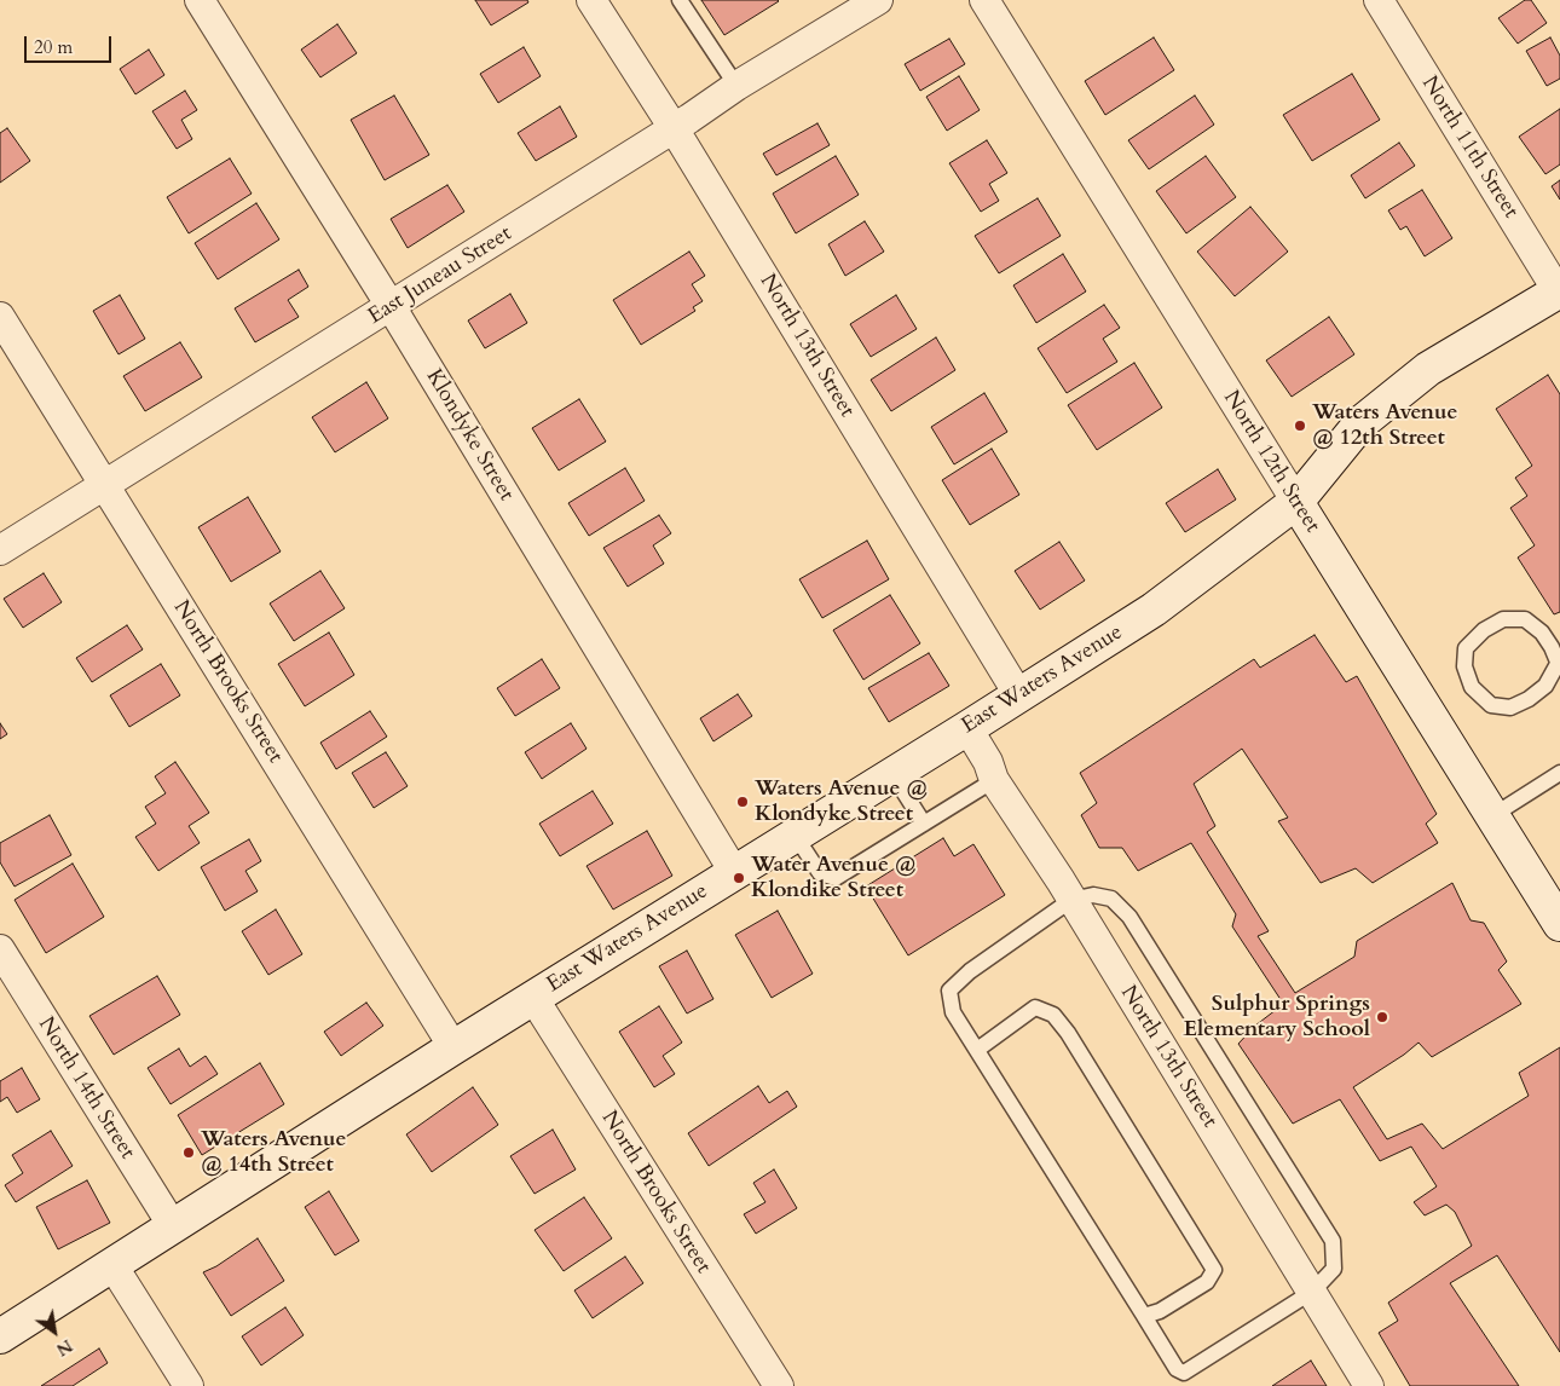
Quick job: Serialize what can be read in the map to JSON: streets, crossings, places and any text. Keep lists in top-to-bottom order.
{
  "streets": {
    "street": [
      "North 11th Street",
      "East Juneau Street",
      "North 13th Street",
      "Klondyke Street",
      "North 12th Street",
      "East Waters Avenue",
      "North Brooks Street",
      "North 14th Street"
    ]
  },
  "crossings": [
    ["North 11th Street", "East Waters Avenue"],
    ["East Juneau Street", "North 13th Street"],
    ["East Juneau Street", "Klondyke Street"],
    ["East Juneau Street", "North Brooks Street"],
    ["North 13th Street", "East Waters Avenue"],
    ["Klondyke Street", "East Waters Avenue"],
    ["North 12th Street", "East Waters Avenue"],
    ["East Waters Avenue", "North Brooks Street"],
    ["East Waters Avenue", "North 14th Street"]
  ],
  "places": [
    "Waters Avenue @ 12th Street",
    "Waters Avenue @ Klondyke Street",
    "Water Avenue @ Klondike Street",
    "Sulphur Springs Elementary School",
    "Waters Avenue @ 14th Street"
  ],
  "scale_bar": "20 m",
  "north": "bottom right"
}
